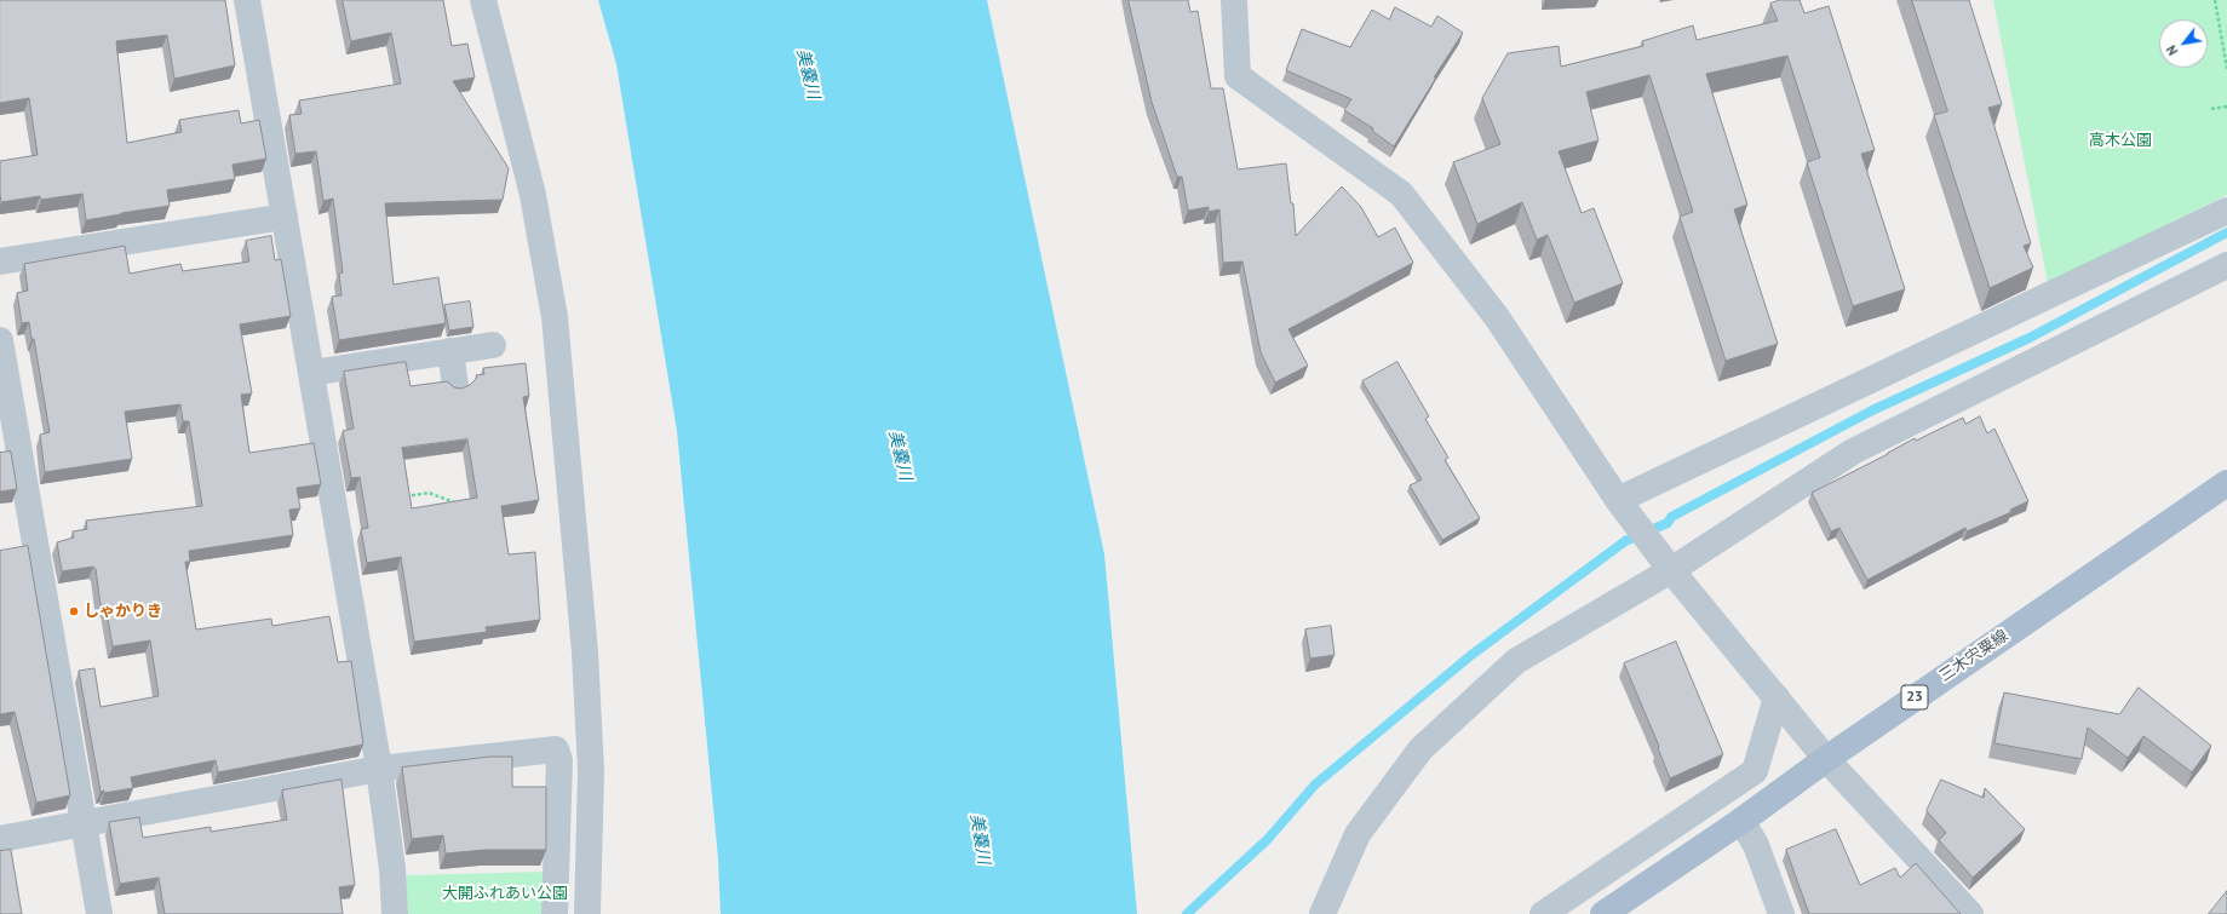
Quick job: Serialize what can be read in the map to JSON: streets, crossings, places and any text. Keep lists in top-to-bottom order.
{
  "streets": {
    "main road": ["三木宍粟線", "23"]
  },
  "water": ["美嚢川"],
  "parks": ["高木公園", "大開ふれあい公園"],
  "places": ["しゃかりき"],
  "north": "bottom left"
}
